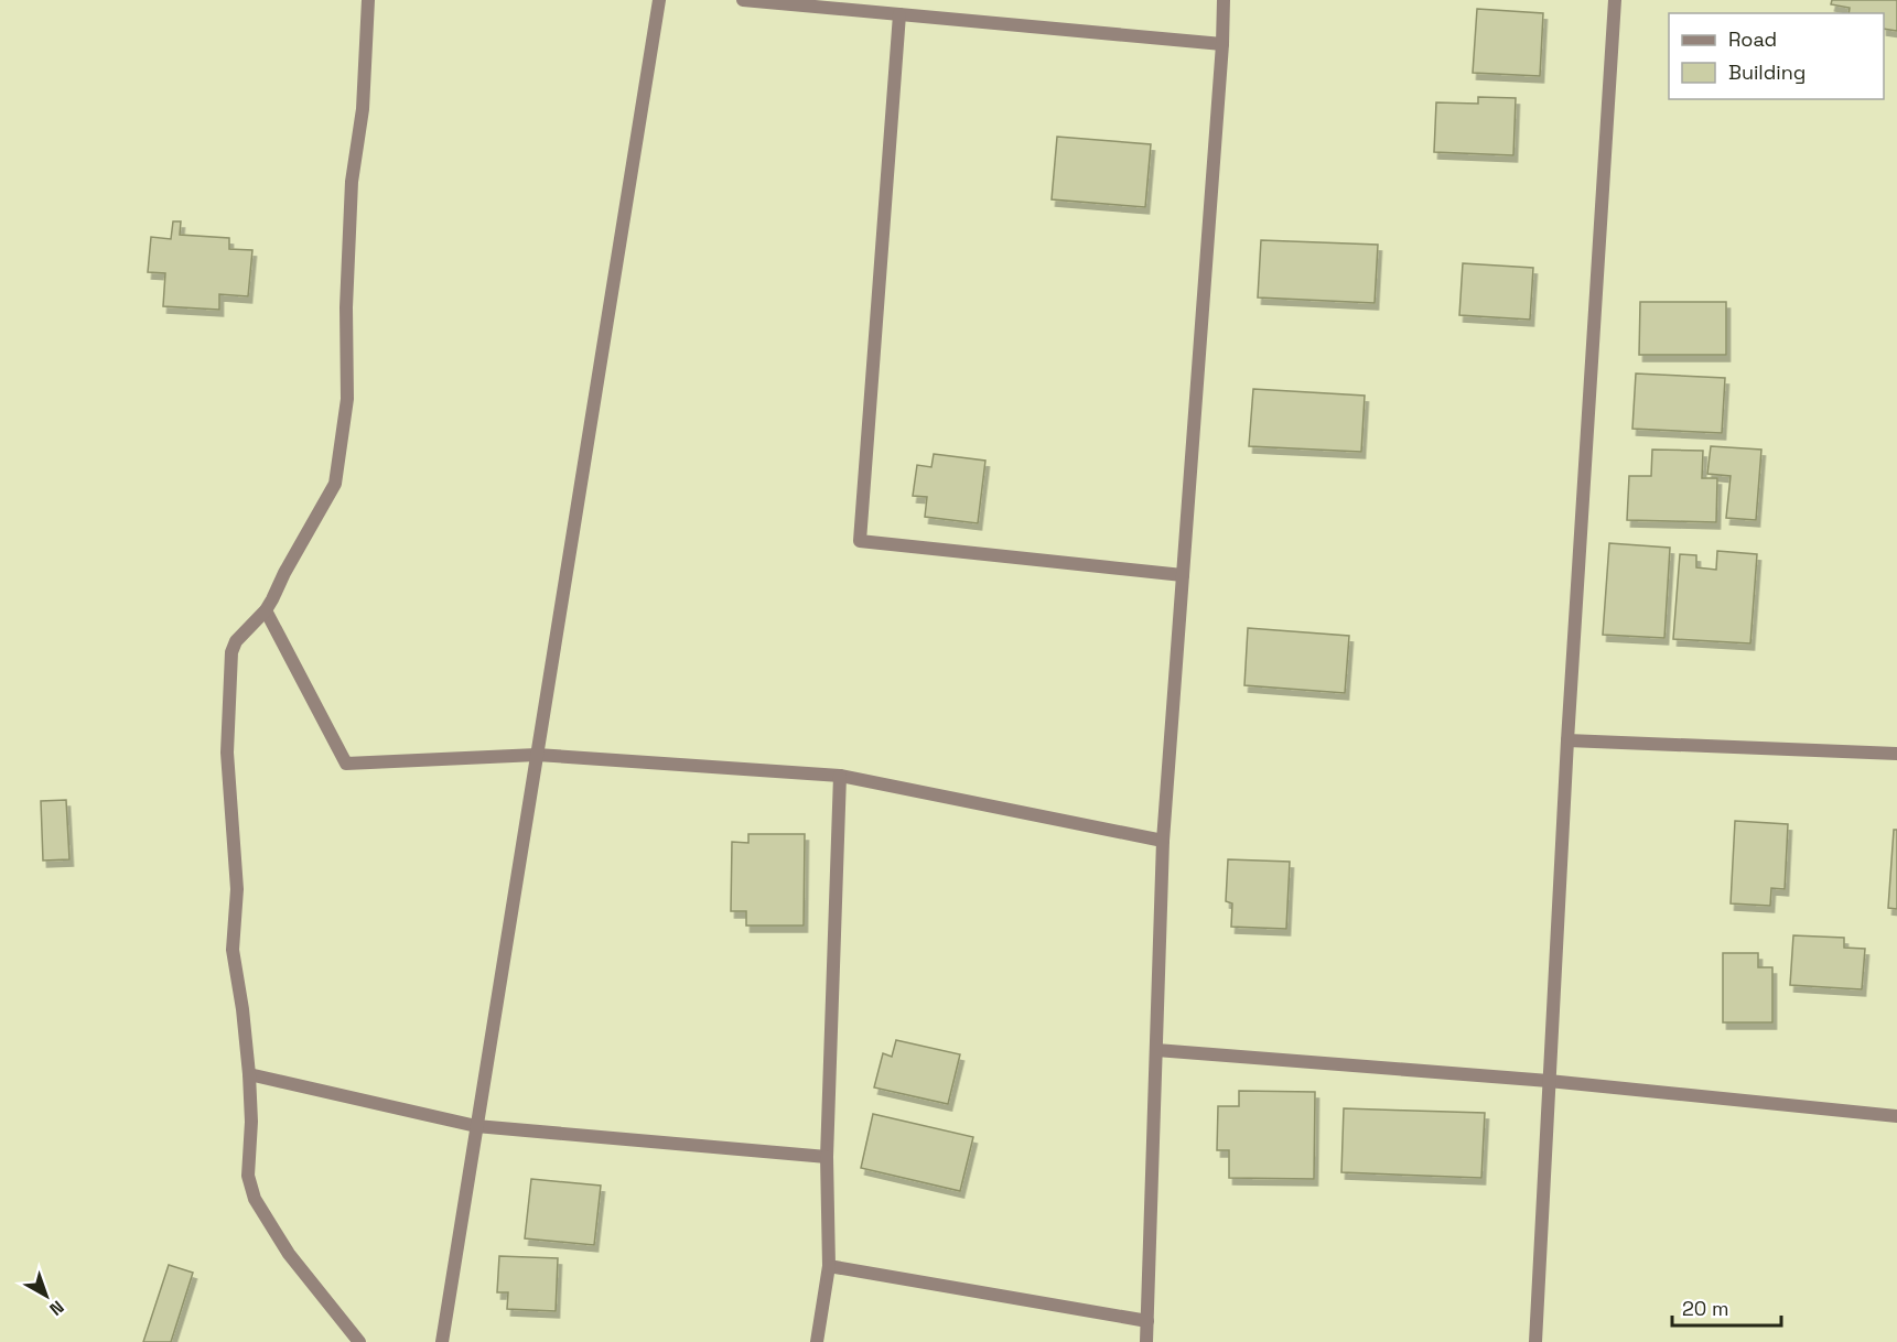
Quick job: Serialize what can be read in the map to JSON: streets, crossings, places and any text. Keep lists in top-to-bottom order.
{
  "legend": ["Road", "Building"],
  "scale_bar": "20 m",
  "north": "bottom right"
}
